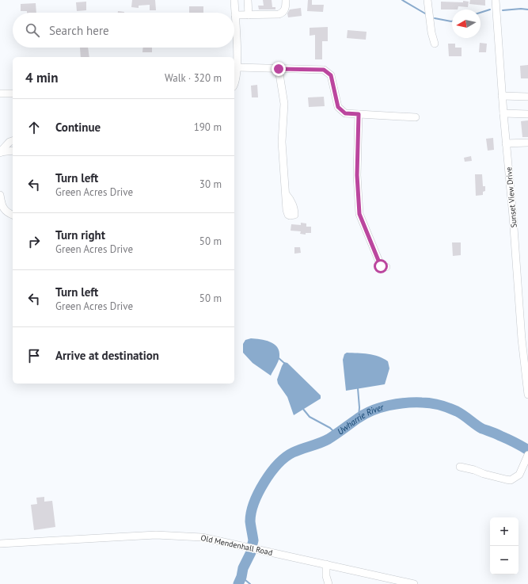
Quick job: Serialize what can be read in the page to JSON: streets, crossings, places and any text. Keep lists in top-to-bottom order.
{
  "streets": {
    "street": ["Sunset View Drive", "Old Mendenhall Road"]
  },
  "water": ["Uwharrie River"],
  "north": "left",
  "page": {
    "search": "Search here",
    "heading": ["4 min", "Walk · 320 m"],
    "list": [
      ["Continue", "190 m"],
      ["Turn left", "Green Acres Drive", "30 m"],
      ["Turn right", "Green Acres Drive", "50 m"],
      ["Turn left", "Green Acres Drive", "50 m"],
      "Arrive at destination"
    ],
    "map_buttons": ["+", "−"]
  }
}
